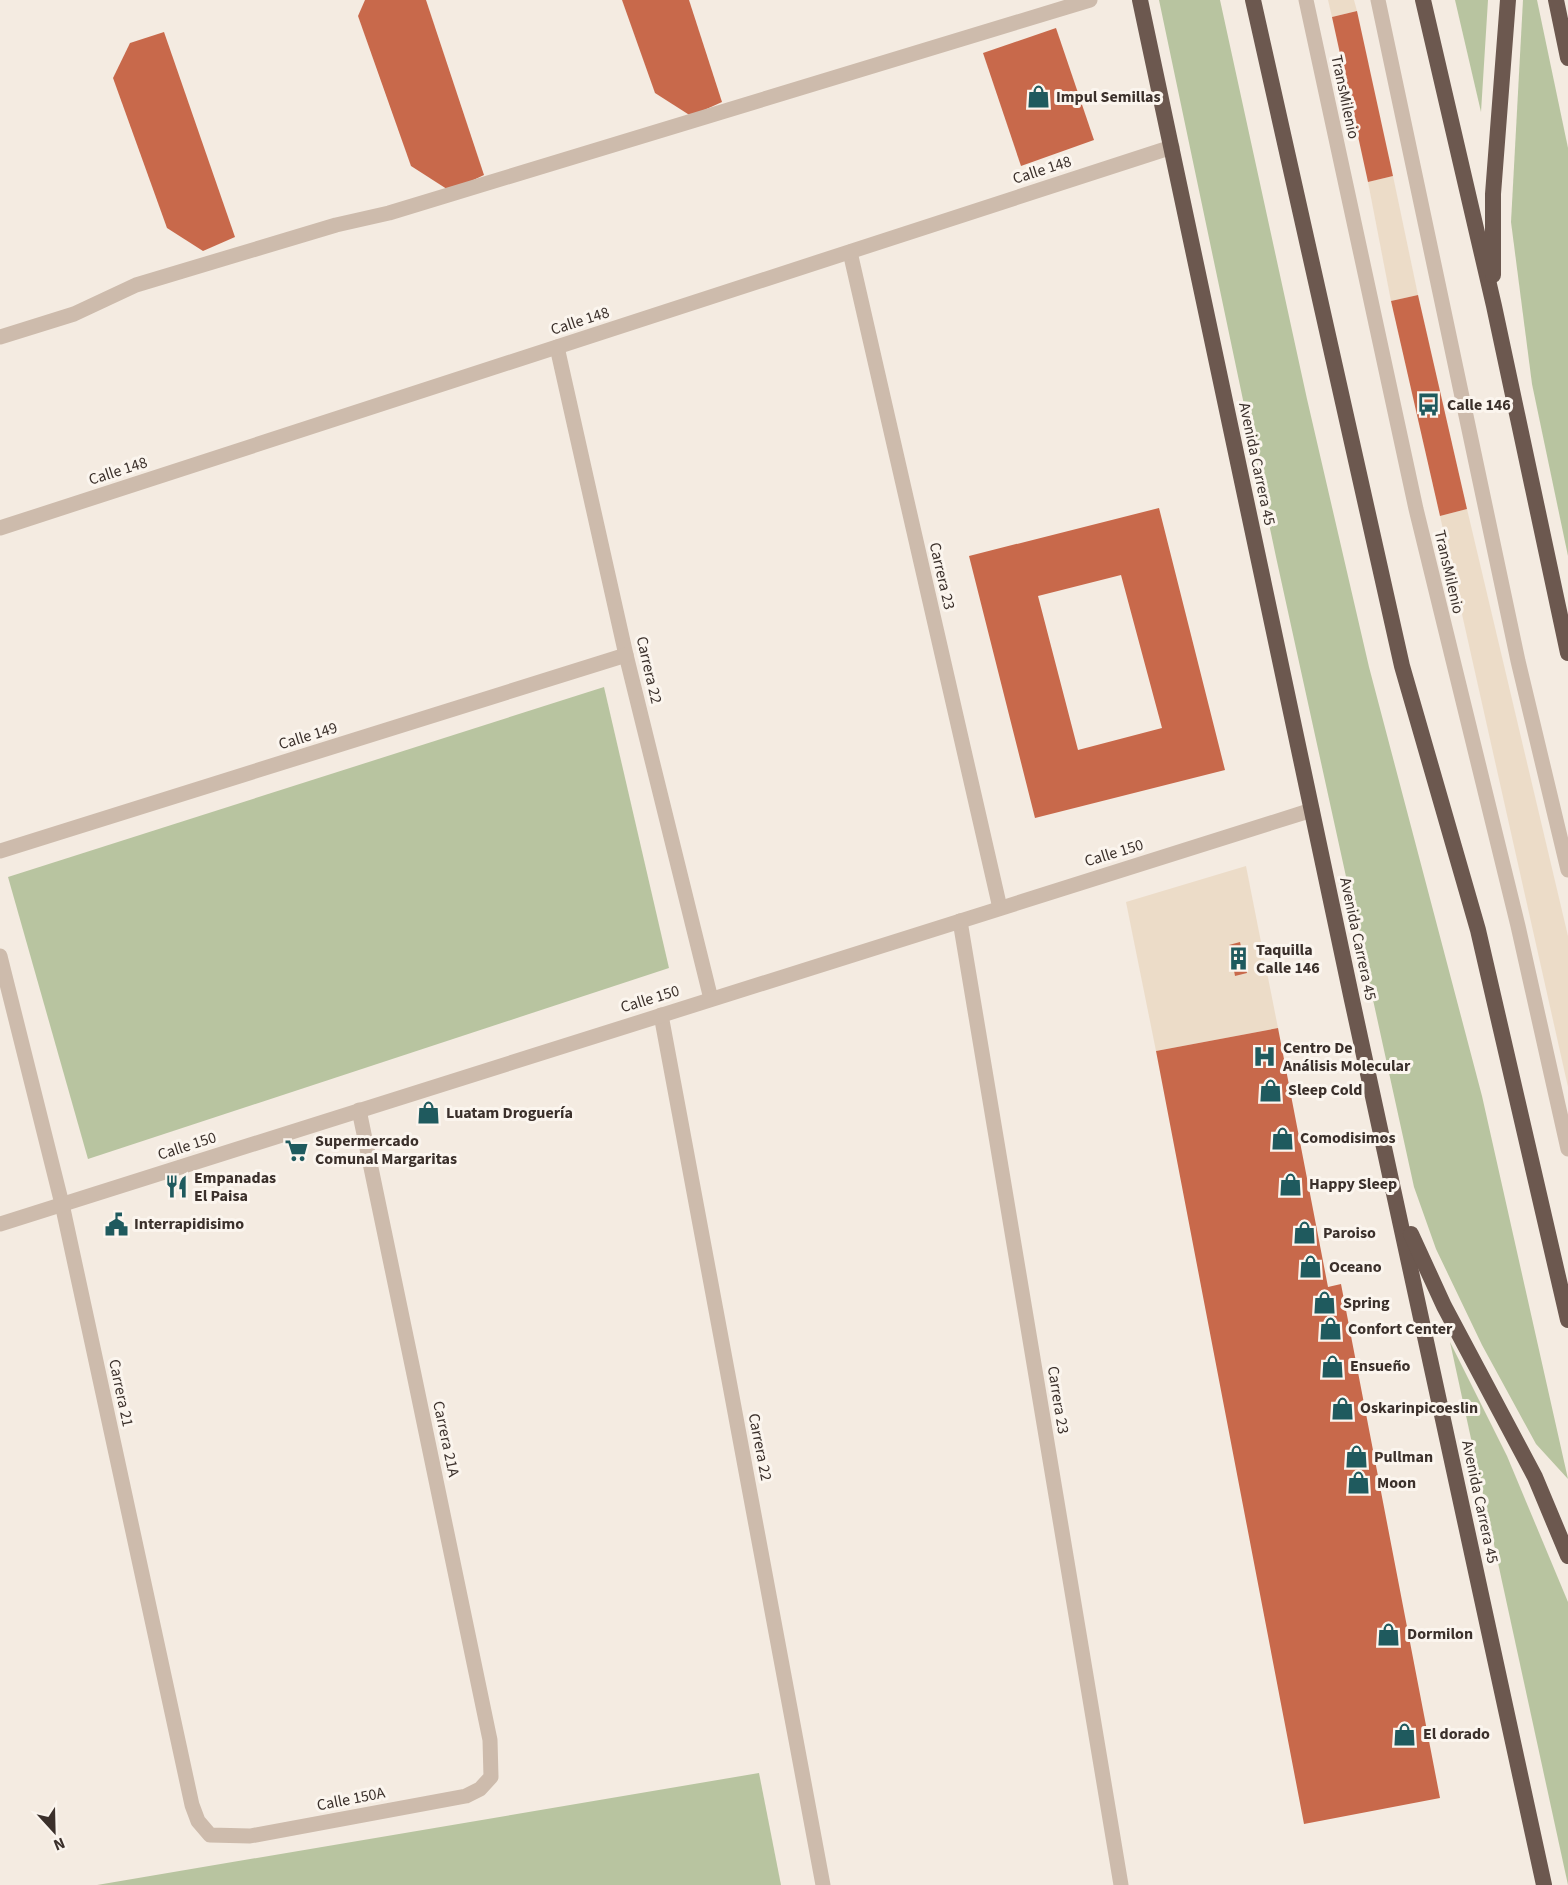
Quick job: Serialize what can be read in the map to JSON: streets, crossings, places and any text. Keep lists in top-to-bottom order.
{
  "streets": {
    "highway": ["Avenida Carrera 45"],
    "street": [
      "TransMilenio",
      "Calle 148",
      "Carrera 23",
      "Carrera 22",
      "Calle 149",
      "Calle 150",
      "Carrera 21",
      "Carrera 21A",
      "Calle 150A"
    ]
  },
  "crossings": [
    ["Calle 148", "Avenida Carrera 45"],
    ["Calle 148", "Carrera 23"],
    ["Calle 148", "Carrera 22"],
    ["Avenida Carrera 45", "Calle 150"],
    ["Carrera 23", "Calle 150"],
    ["Carrera 22", "Calle 149"],
    ["Carrera 22", "Calle 150"],
    ["Calle 150", "Carrera 21"],
    ["Calle 150", "Carrera 21A"],
    ["Carrera 21", "Calle 150A"],
    ["Carrera 21A", "Calle 150A"]
  ],
  "places": {
    "shop": [
      "Impul Semillas",
      "Sleep Cold",
      "Luatam Droguería",
      "Comodisimos",
      "Happy Sleep",
      "Paroiso",
      "Oceano",
      "Spring",
      "Confort Center",
      "Ensueño",
      "Oskarinpicoeslin",
      "Pullman",
      "Moon",
      "Dormilon",
      "El dorado"
    ],
    "bus stop": ["Calle 146"],
    "building": ["Taquilla Calle 146"],
    "hospital": ["Centro De Análisis Molecular"],
    "supermarket": ["Supermercado Comunal Margaritas"],
    "restaurant": ["Empanadas El Paisa"],
    "public building": ["Interrapidisimo"]
  },
  "north": "bottom"
}
